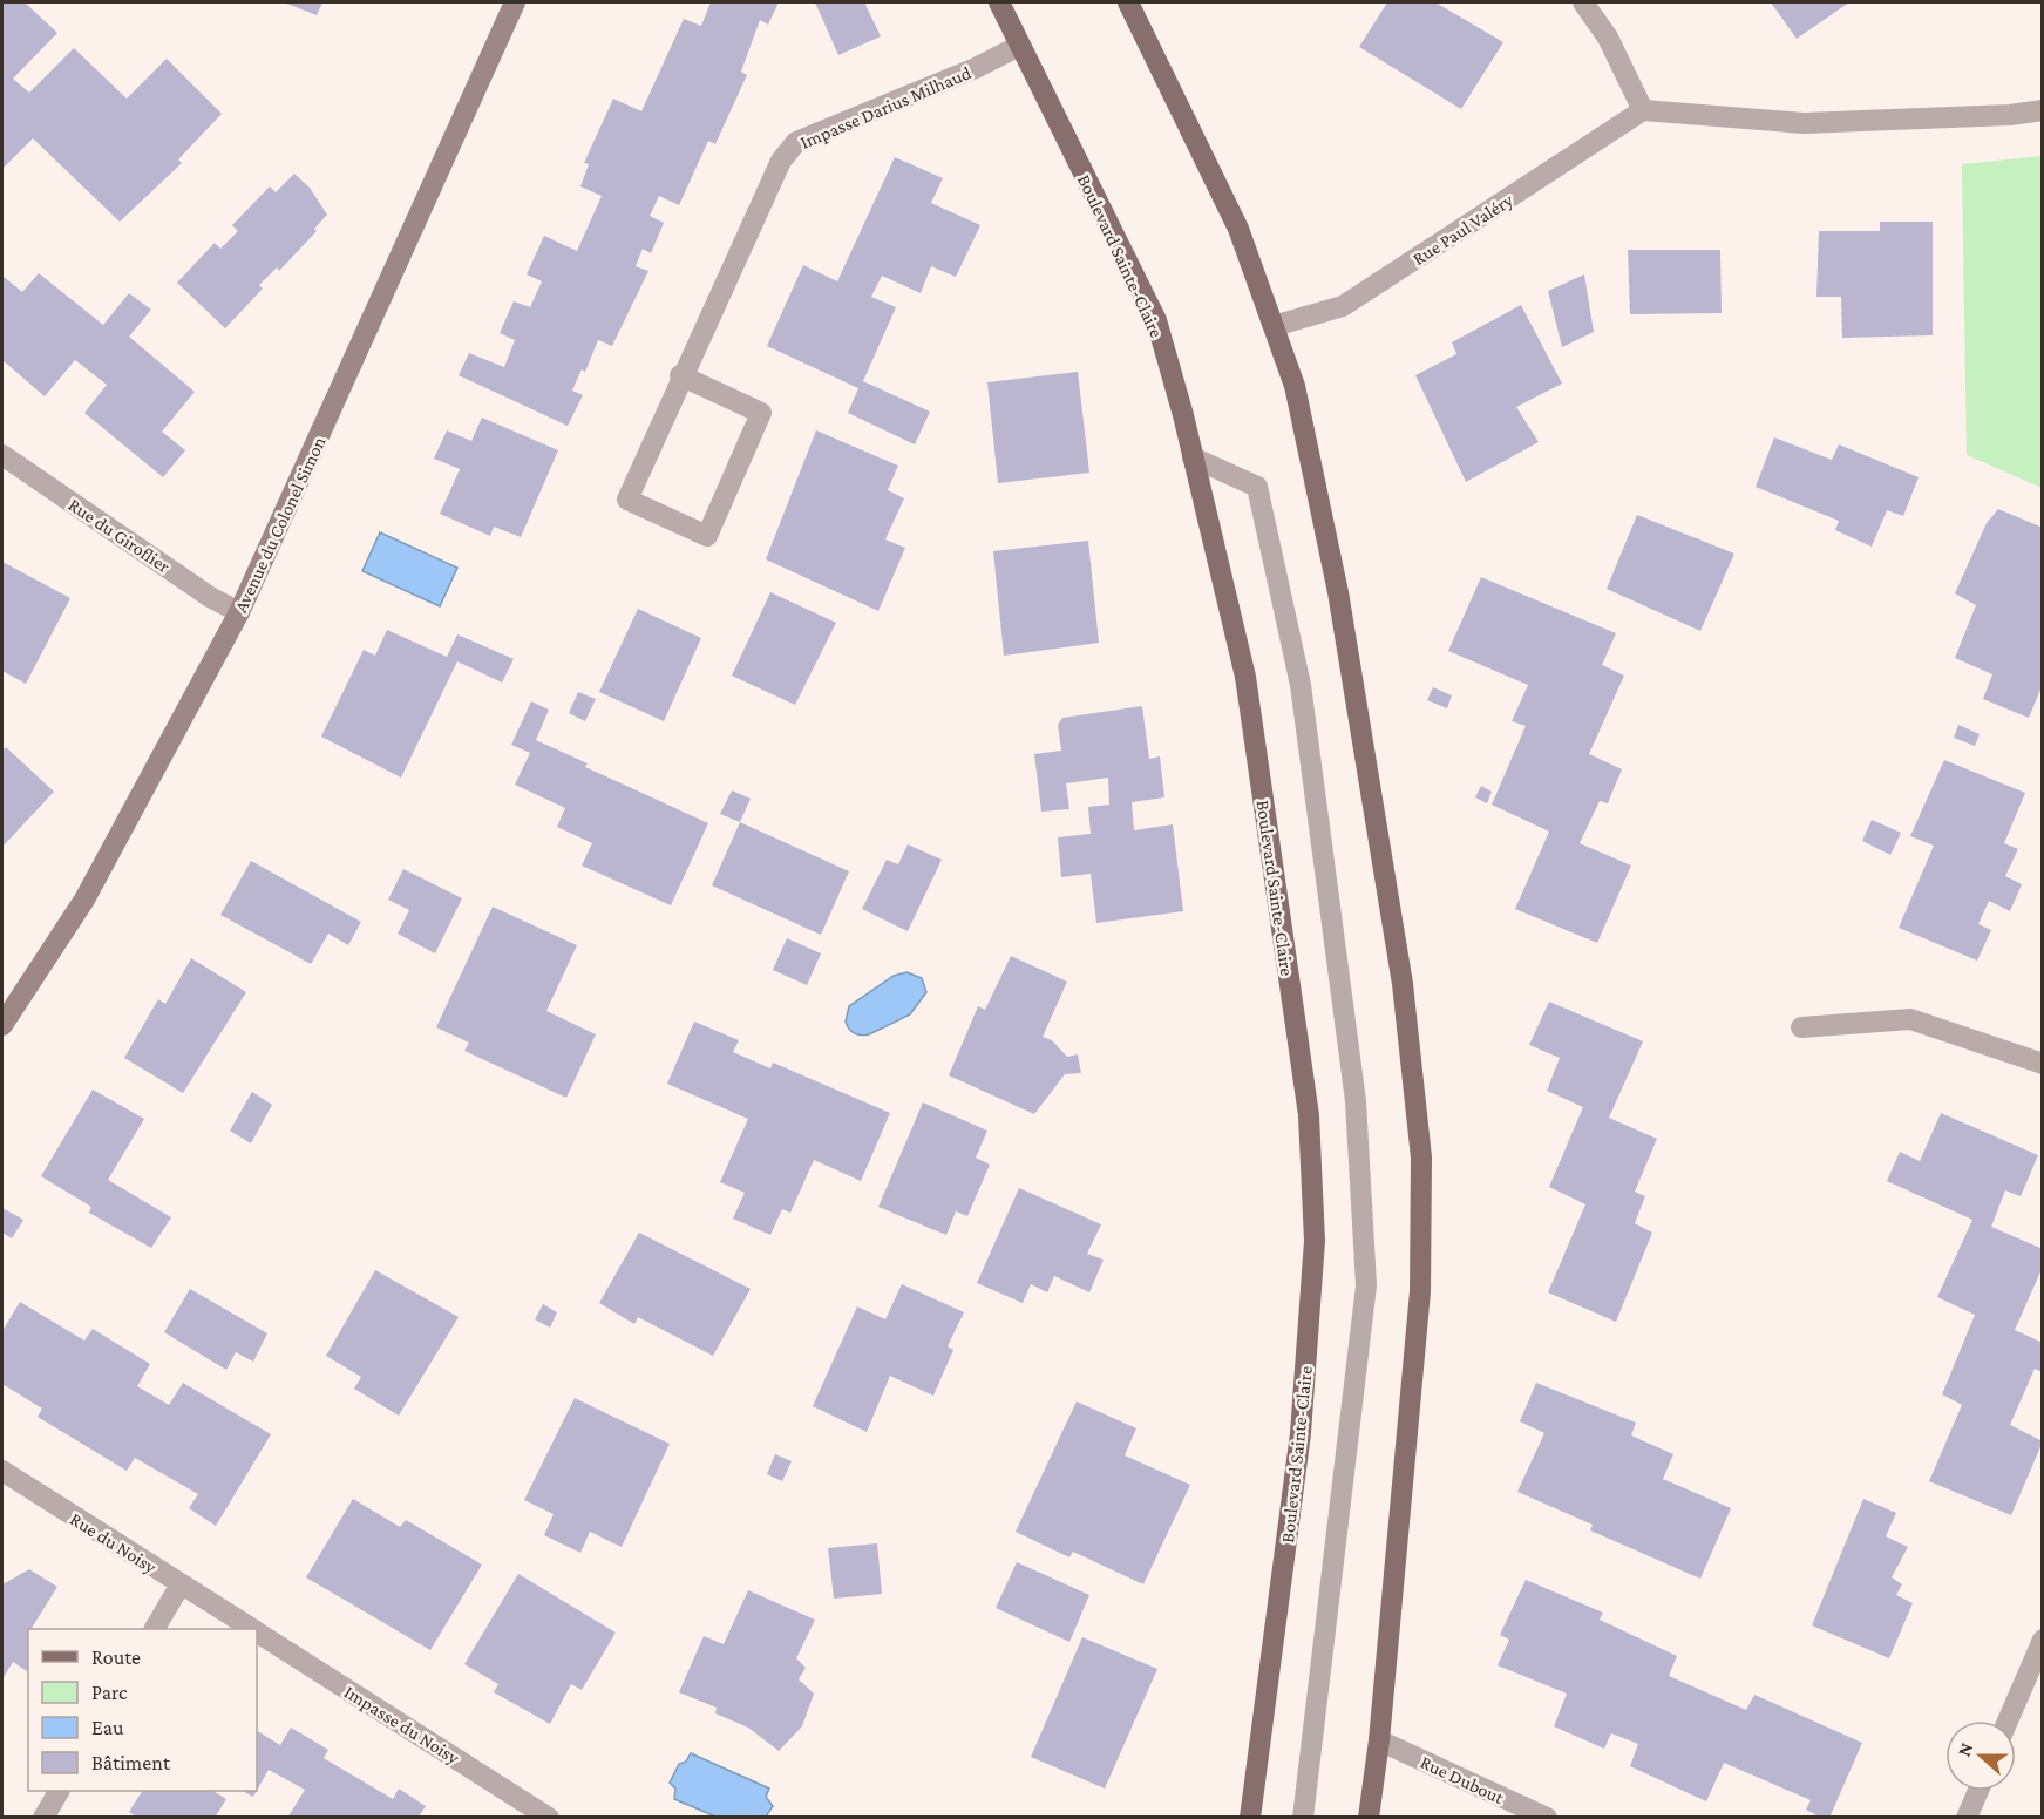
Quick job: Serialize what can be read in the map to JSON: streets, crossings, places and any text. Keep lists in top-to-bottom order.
{
  "streets": {
    "main road": ["Boulevard Sainte-Claire", "Avenue du Colonel Simon"],
    "street": [
      "Impasse Darius Milhaud",
      "Rue Paul Valéry",
      "Rue du Giroflier",
      "Rue du Noisy",
      "Impasse du Noisy",
      "Rue Dubout"
    ]
  },
  "crossings": [
    ["Impasse Darius Milhaud", "Boulevard Sainte-Claire"],
    ["Avenue du Colonel Simon", "Rue du Giroflier"],
    ["Rue du Noisy", "Impasse du Noisy"]
  ],
  "legend": [
    "Route",
    "Parc",
    "Eau",
    "Bâtiment"
  ],
  "north": "left"
}
